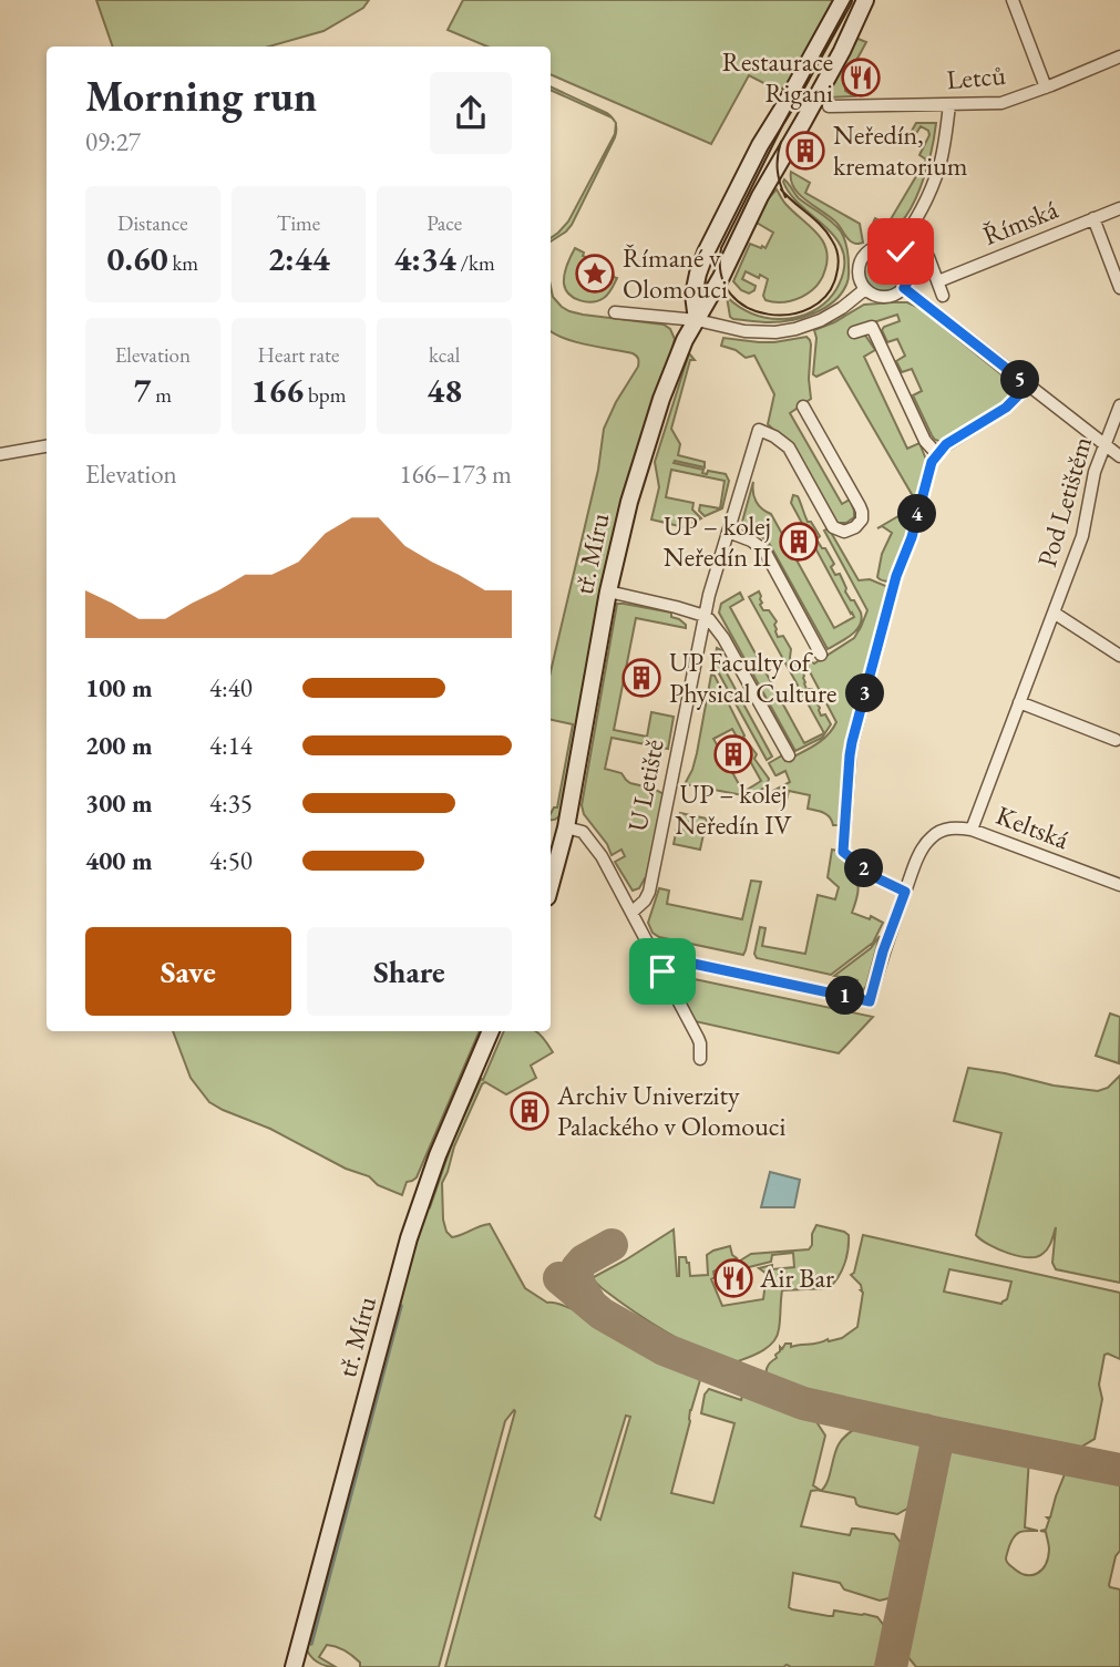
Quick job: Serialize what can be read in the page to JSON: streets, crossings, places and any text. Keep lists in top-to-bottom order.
{
  "streets": {
    "main road": ["tř. Míru"],
    "street": [
      "Letců",
      "Římská",
      "Pod Letištěm",
      "U Letiště",
      "Keltská"
    ]
  },
  "crossings": [
    ["Pod Letištěm", "Keltská"]
  ],
  "places": {
    "restaurant": ["Restaurace Rigani", "Air Bar"],
    "building": [
      "Neředín, krematorium",
      "UP – kolej Neředín II",
      "UP Faculty of Physical Culture",
      "UP – kolej Neředín IV",
      "Archiv Univerzity Palackého v Olomouci"
    ],
    "place": ["Římané v Olomouci"]
  },
  "page": {
    "heading": ["Morning run", "09:27"],
    "stats": [
      ["Distance", "0.60 km"],
      ["Time", "2:44"],
      ["Pace", "4:34 /km"],
      ["Elevation", "7 m"],
      ["Heart rate", "166 bpm"],
      ["kcal", "48"]
    ],
    "pins": [
      "5",
      "4",
      "3",
      "2",
      "1"
    ],
    "chart": ["Elevation", "166–173 m"],
    "list": [
      {
        "name": "100 m",
        "note": "4:40"
      },
      {
        "name": "200 m",
        "note": "4:14"
      },
      {
        "name": "300 m",
        "note": "4:35"
      },
      {
        "name": "400 m",
        "note": "4:50"
      }
    ],
    "buttons": ["Save", "Share"]
  }
}
